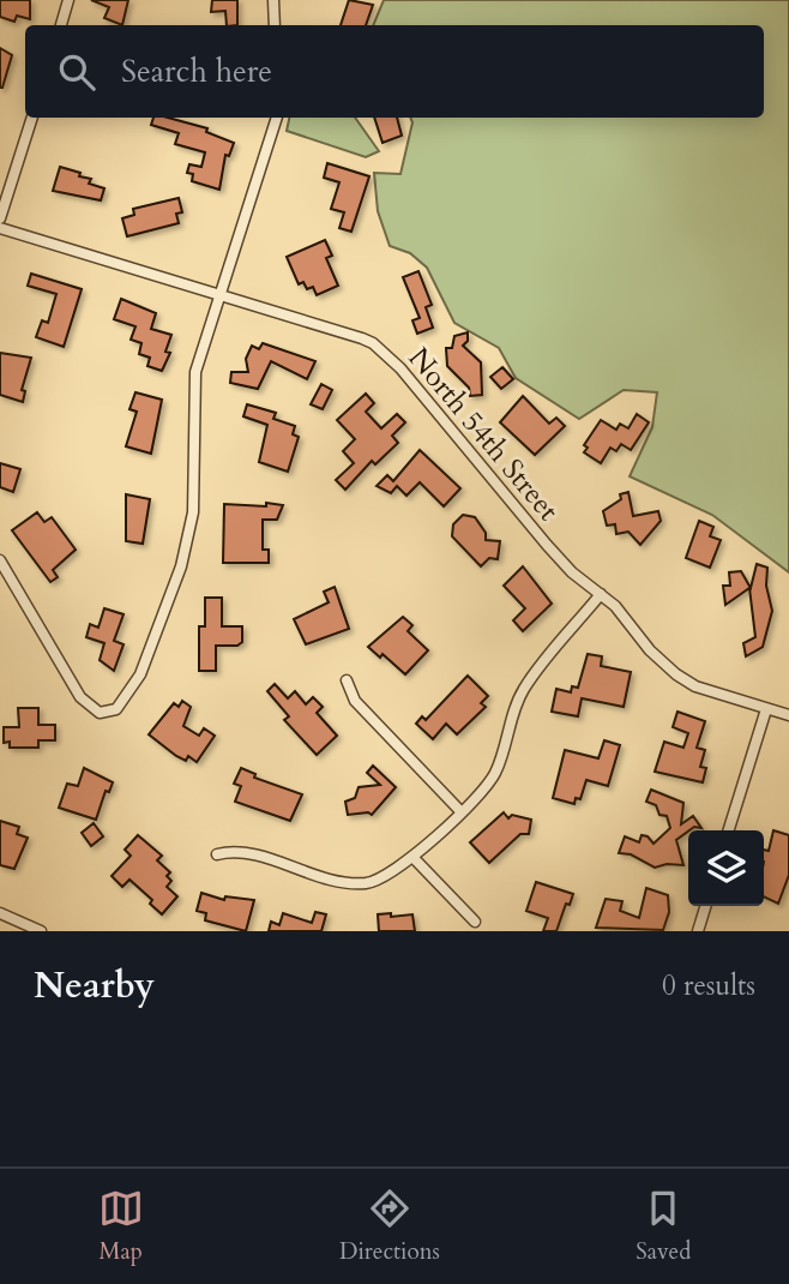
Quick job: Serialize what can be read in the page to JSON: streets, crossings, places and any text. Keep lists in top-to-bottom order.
{
  "streets": {
    "street": ["North 54th Street"]
  },
  "page": {
    "search": "Search here",
    "heading": ["Nearby", "0 results"],
    "nav": ["Map", "Directions", "Saved"]
  }
}
